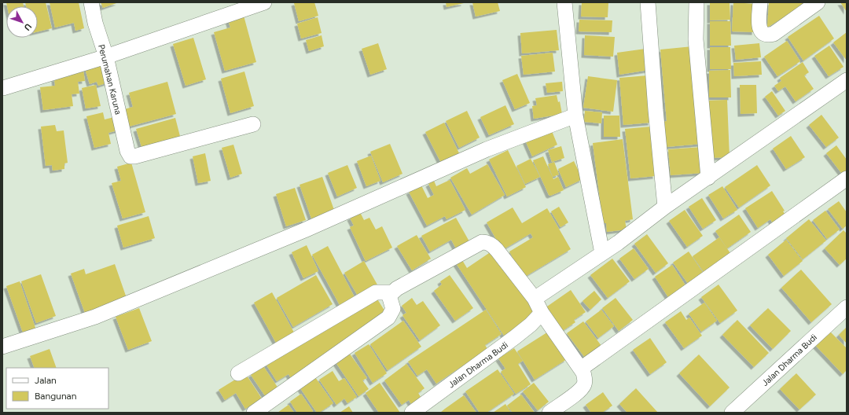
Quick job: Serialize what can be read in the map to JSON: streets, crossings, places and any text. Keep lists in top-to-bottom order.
{
  "streets": {
    "street": ["Perumahan Karuna", "Jalan Dharma Budi"]
  },
  "legend": ["Jalan", "Bangunan"],
  "north": "bottom right"
}
